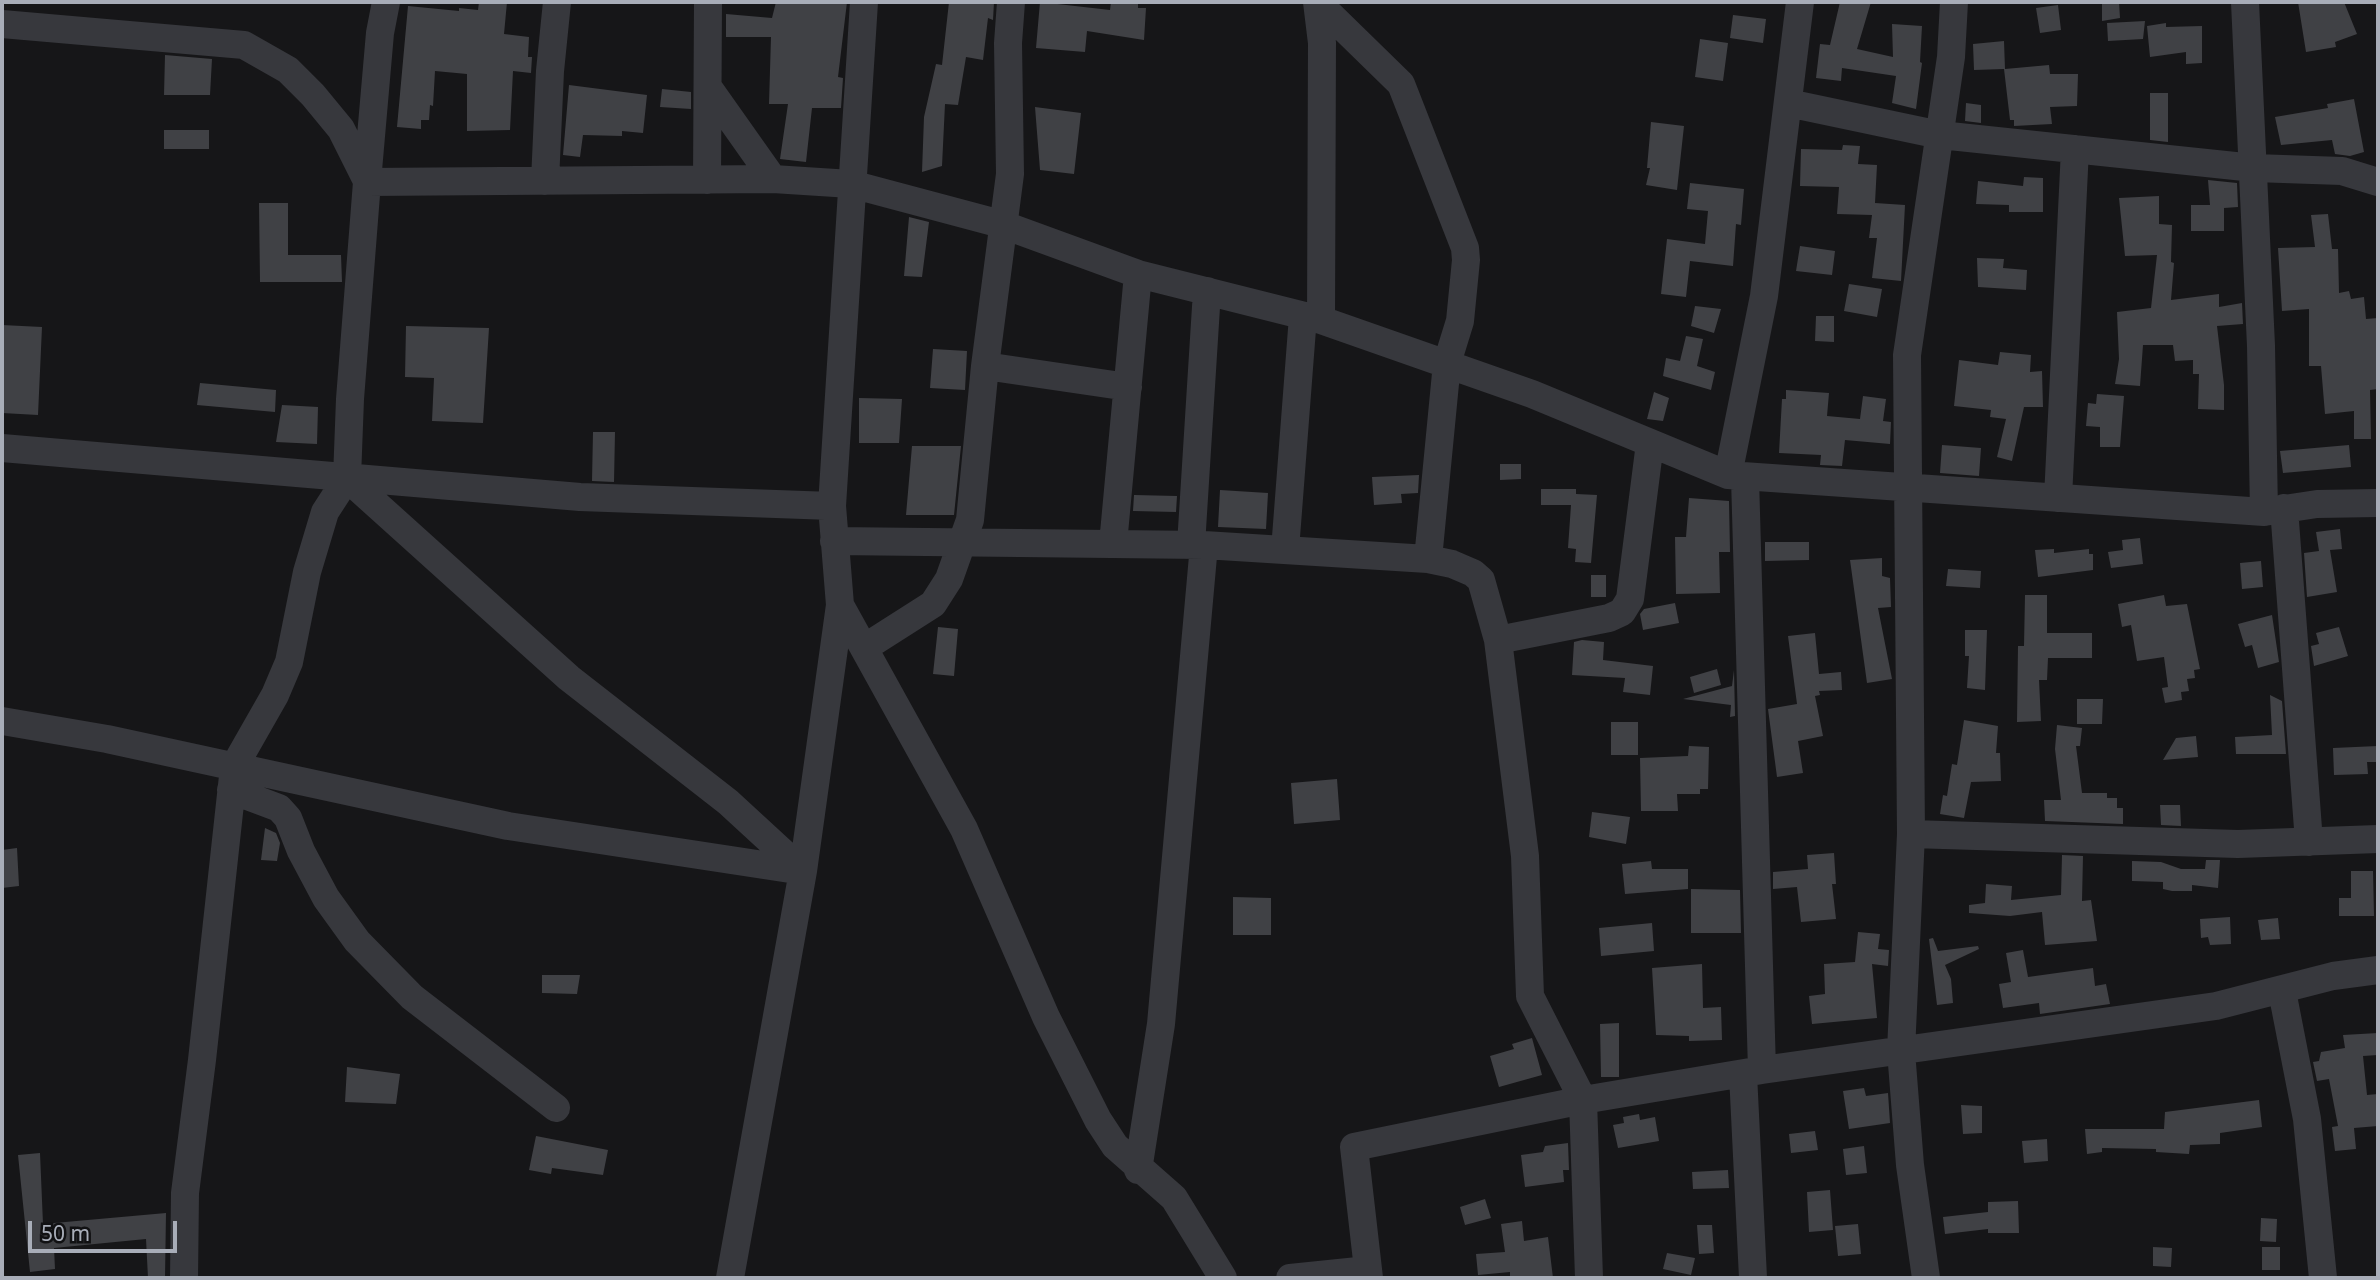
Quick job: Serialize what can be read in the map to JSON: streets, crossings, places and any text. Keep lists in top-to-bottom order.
{
  "scale_bar": "50 m"
}
